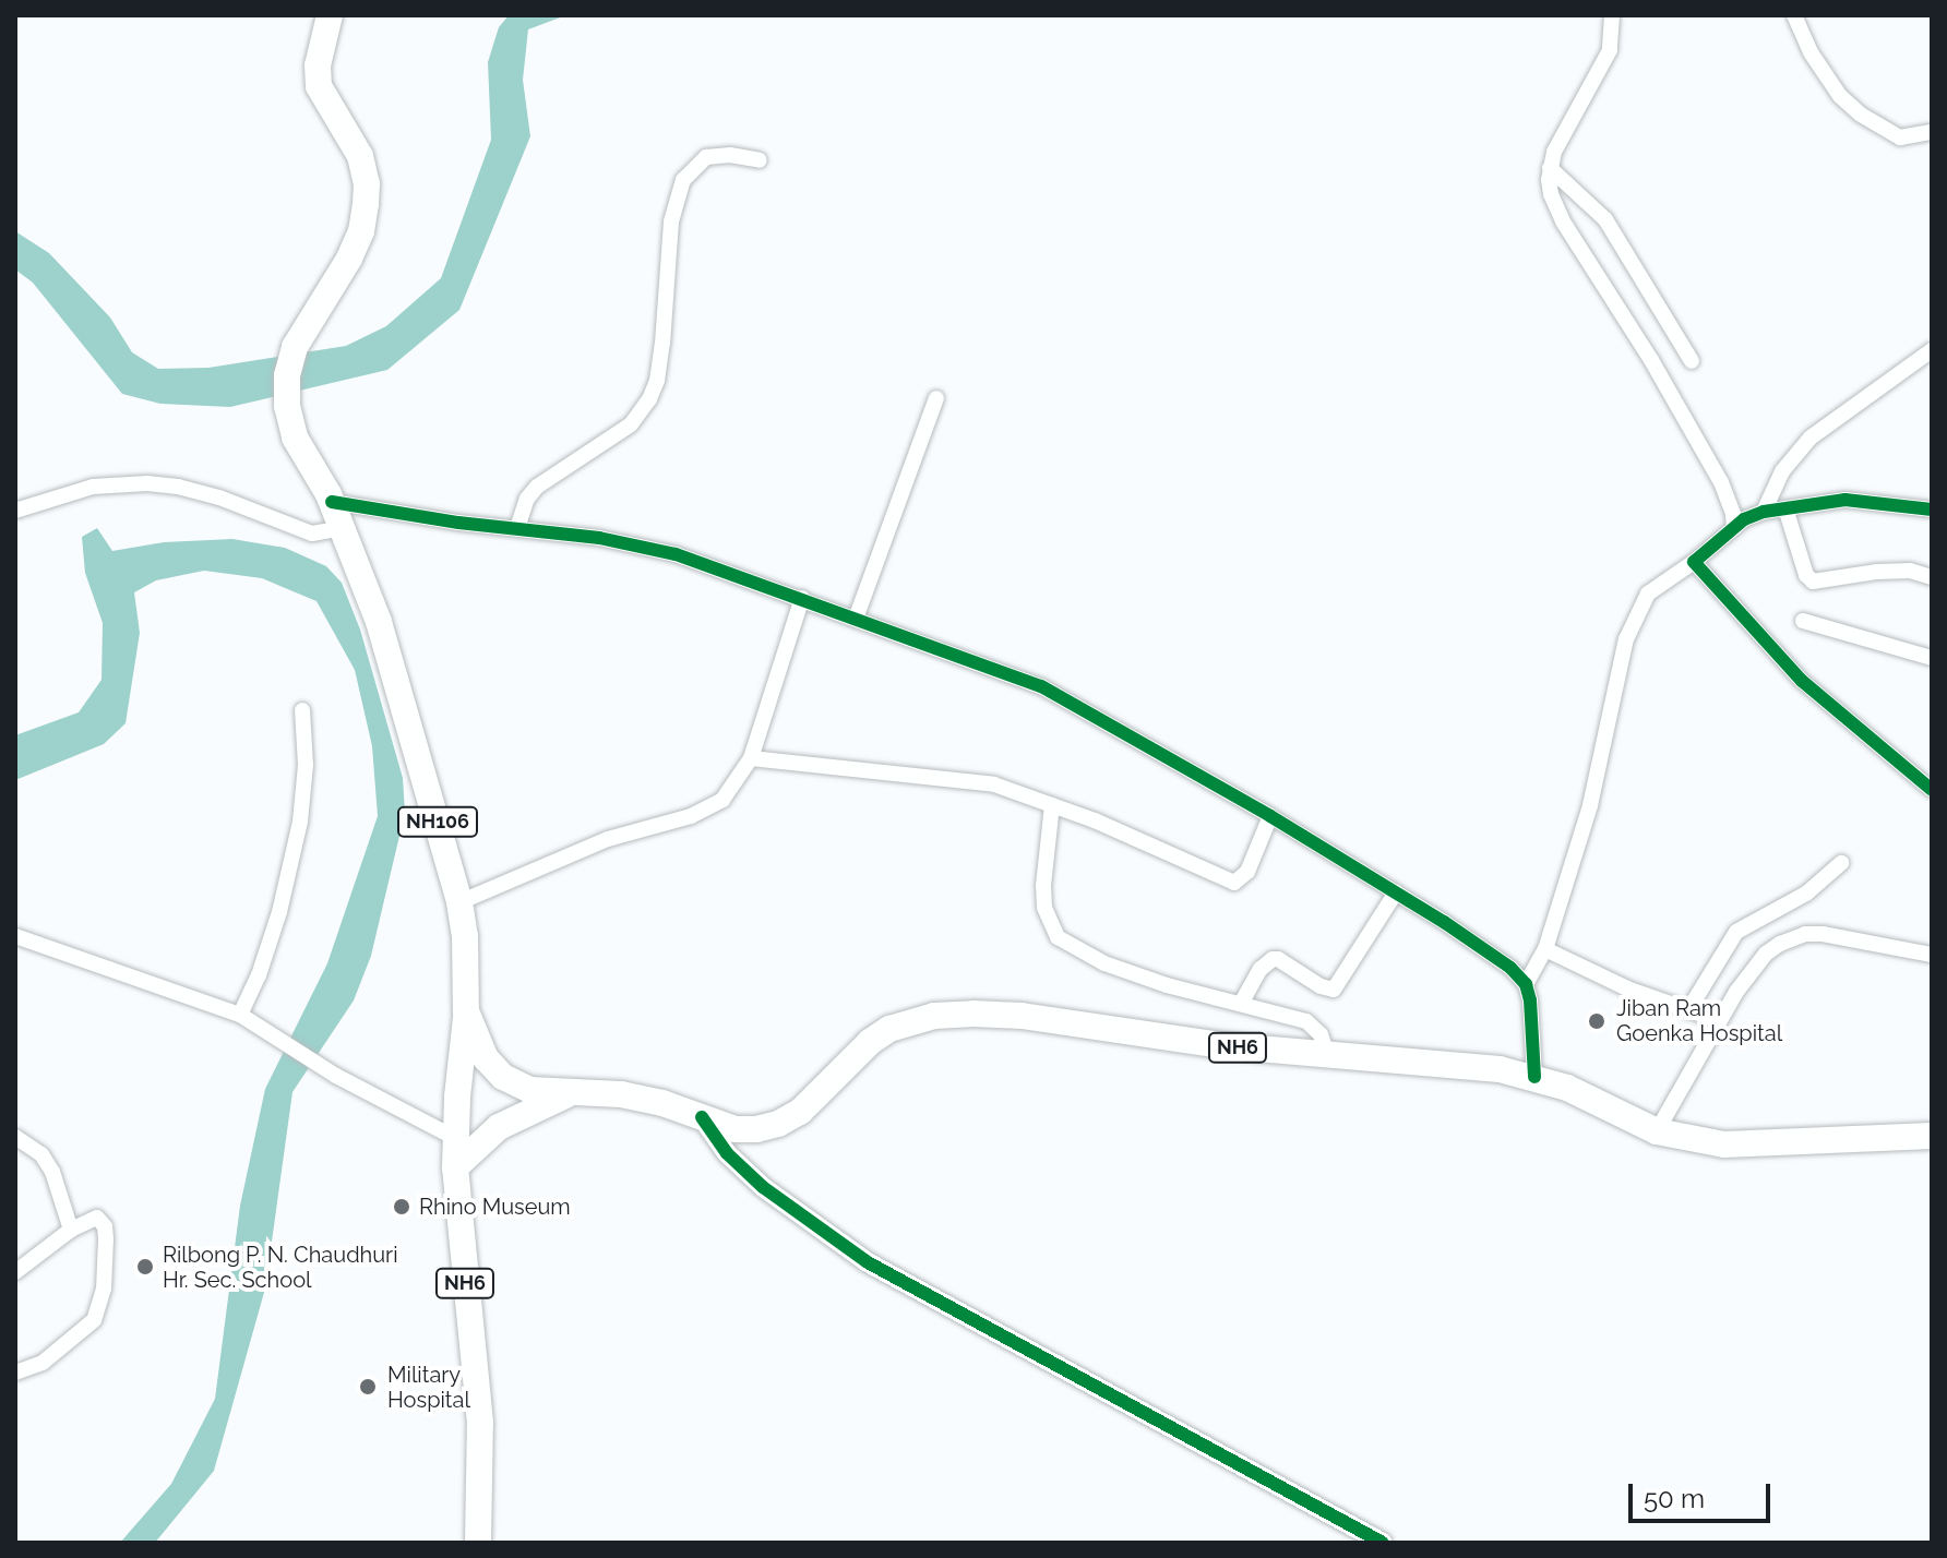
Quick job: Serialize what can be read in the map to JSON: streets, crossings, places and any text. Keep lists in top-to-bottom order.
{
  "streets": {
    "highway": ["NH106", "NH6"]
  },
  "crossings": [
    ["NH106", "NH6"]
  ],
  "places": [
    "Jiban Ram Goenka Hospital",
    "Rhino Museum",
    "Rilbong P. N. Chaudhuri Hr. Sec. School",
    "Military Hospital"
  ],
  "scale_bar": "50 m"
}
